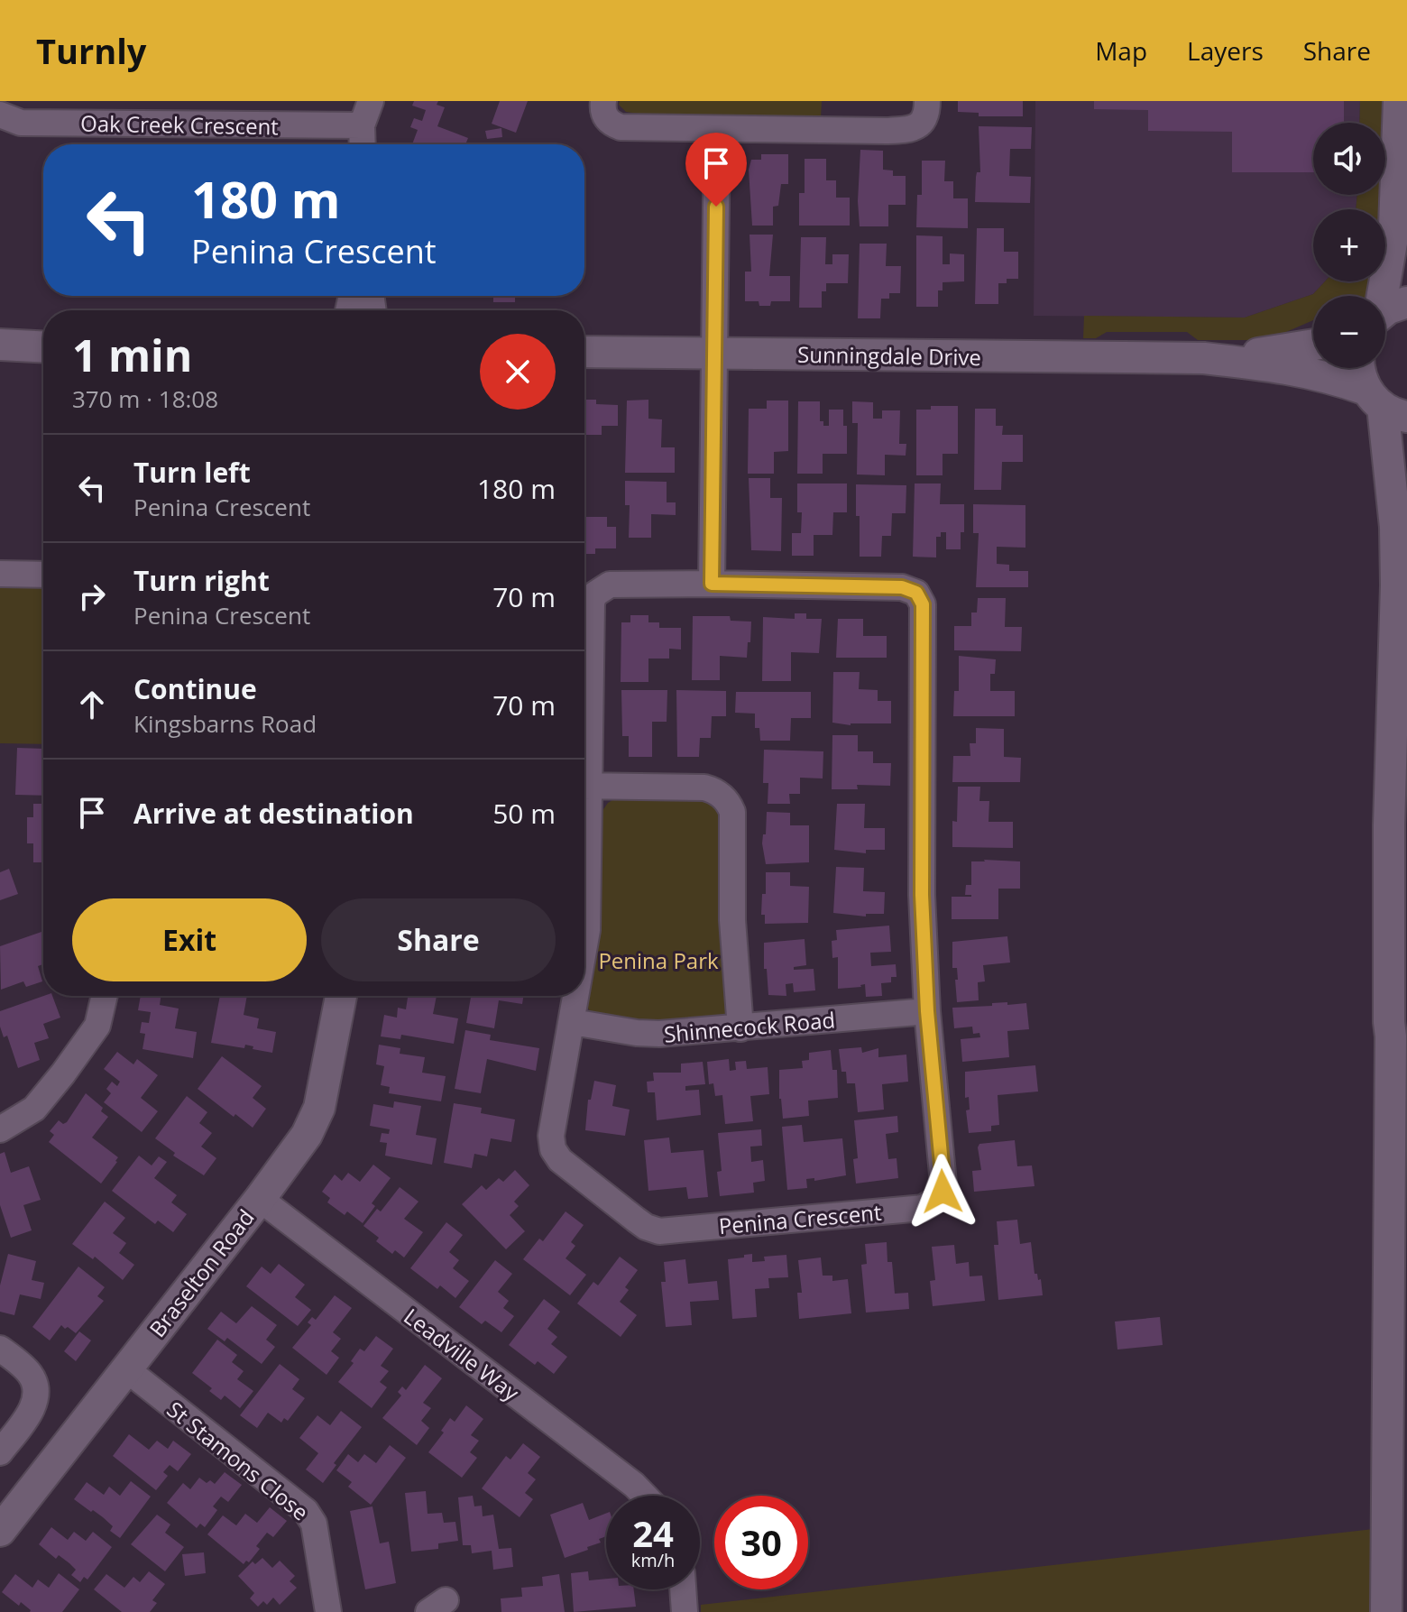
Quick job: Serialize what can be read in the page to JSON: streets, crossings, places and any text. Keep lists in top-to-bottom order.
{
  "streets": {
    "street": [
      "Oak Creek Crescent",
      "Sunningdale Drive",
      "Shinnecock Road",
      "Penina Crescent",
      "Braselton Road",
      "Leadville Way",
      "St Stamons Close"
    ]
  },
  "crossings": [
    ["Shinnecock Road", "Penina Crescent"],
    ["Braselton Road", "Leadville Way"],
    ["Braselton Road", "St Stamons Close"]
  ],
  "parks": ["Penina Park"],
  "page": {
    "header": "Turnly",
    "nav": ["Map", "Layers", "Share"],
    "map_buttons": ["+", "−"],
    "turn": ["180 m", "Penina Crescent"],
    "heading": ["1 min", "370 m · 18:08"],
    "list": [
      {
        "name": "Turn left",
        "note": "Penina Crescent",
        "value": "180 m"
      },
      {
        "name": "Turn right",
        "note": "Penina Crescent",
        "value": "70 m"
      },
      {
        "name": "Continue",
        "note": "Kingsbarns Road",
        "value": "70 m"
      },
      {
        "name": "Arrive at destination",
        "value": "50 m"
      }
    ],
    "buttons": ["Exit", "Share"],
    "speed": "24 km/h",
    "limit": "30"
  }
}
